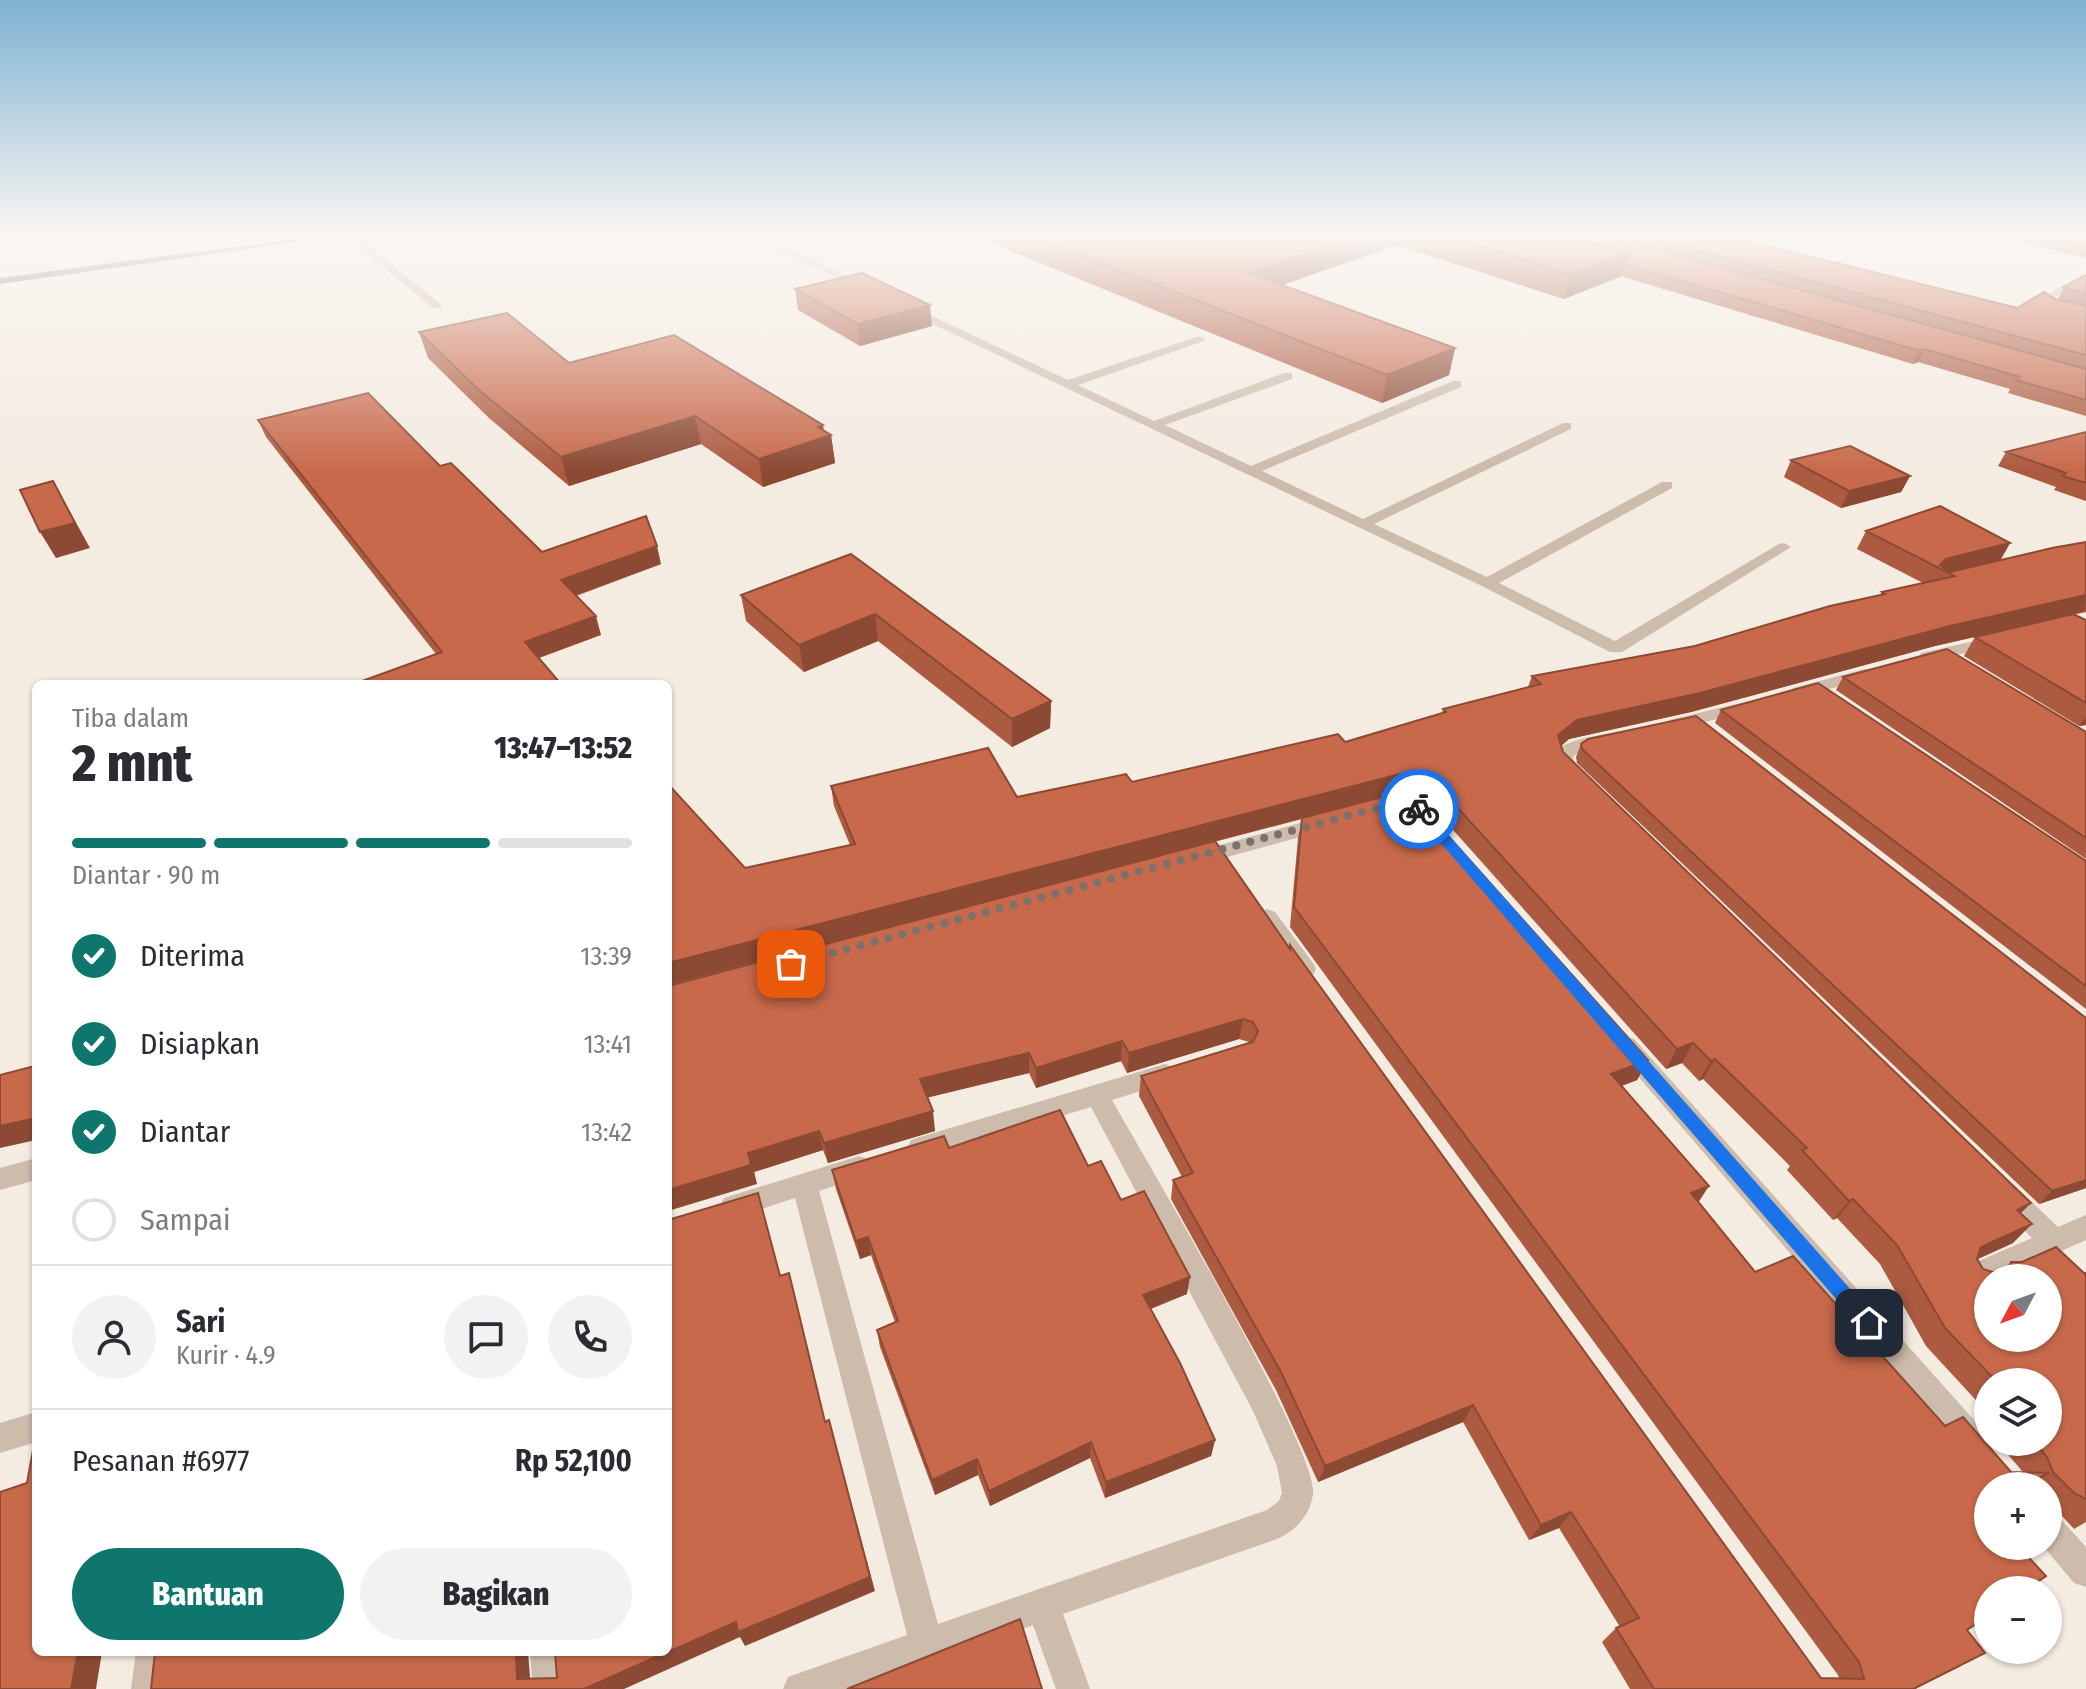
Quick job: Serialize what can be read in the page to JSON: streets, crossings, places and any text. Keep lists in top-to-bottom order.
{
  "north": "bottom left",
  "page": {
    "heading": ["2 mnt", "Tiba dalam", "13:47–13:52"],
    "panel": [
      "Sari",
      "Kurir · 4.9",
      "Pesanan #6977",
      "Rp 52,100"
    ],
    "bar": "Diantar · 90 m",
    "list": [
      ["Diterima", "13:39"],
      ["Disiapkan", "13:41"],
      ["Diantar", "13:42"],
      "Sampai"
    ],
    "map_buttons": ["+", "−"],
    "buttons": ["Bantuan", "Bagikan"]
  }
}
